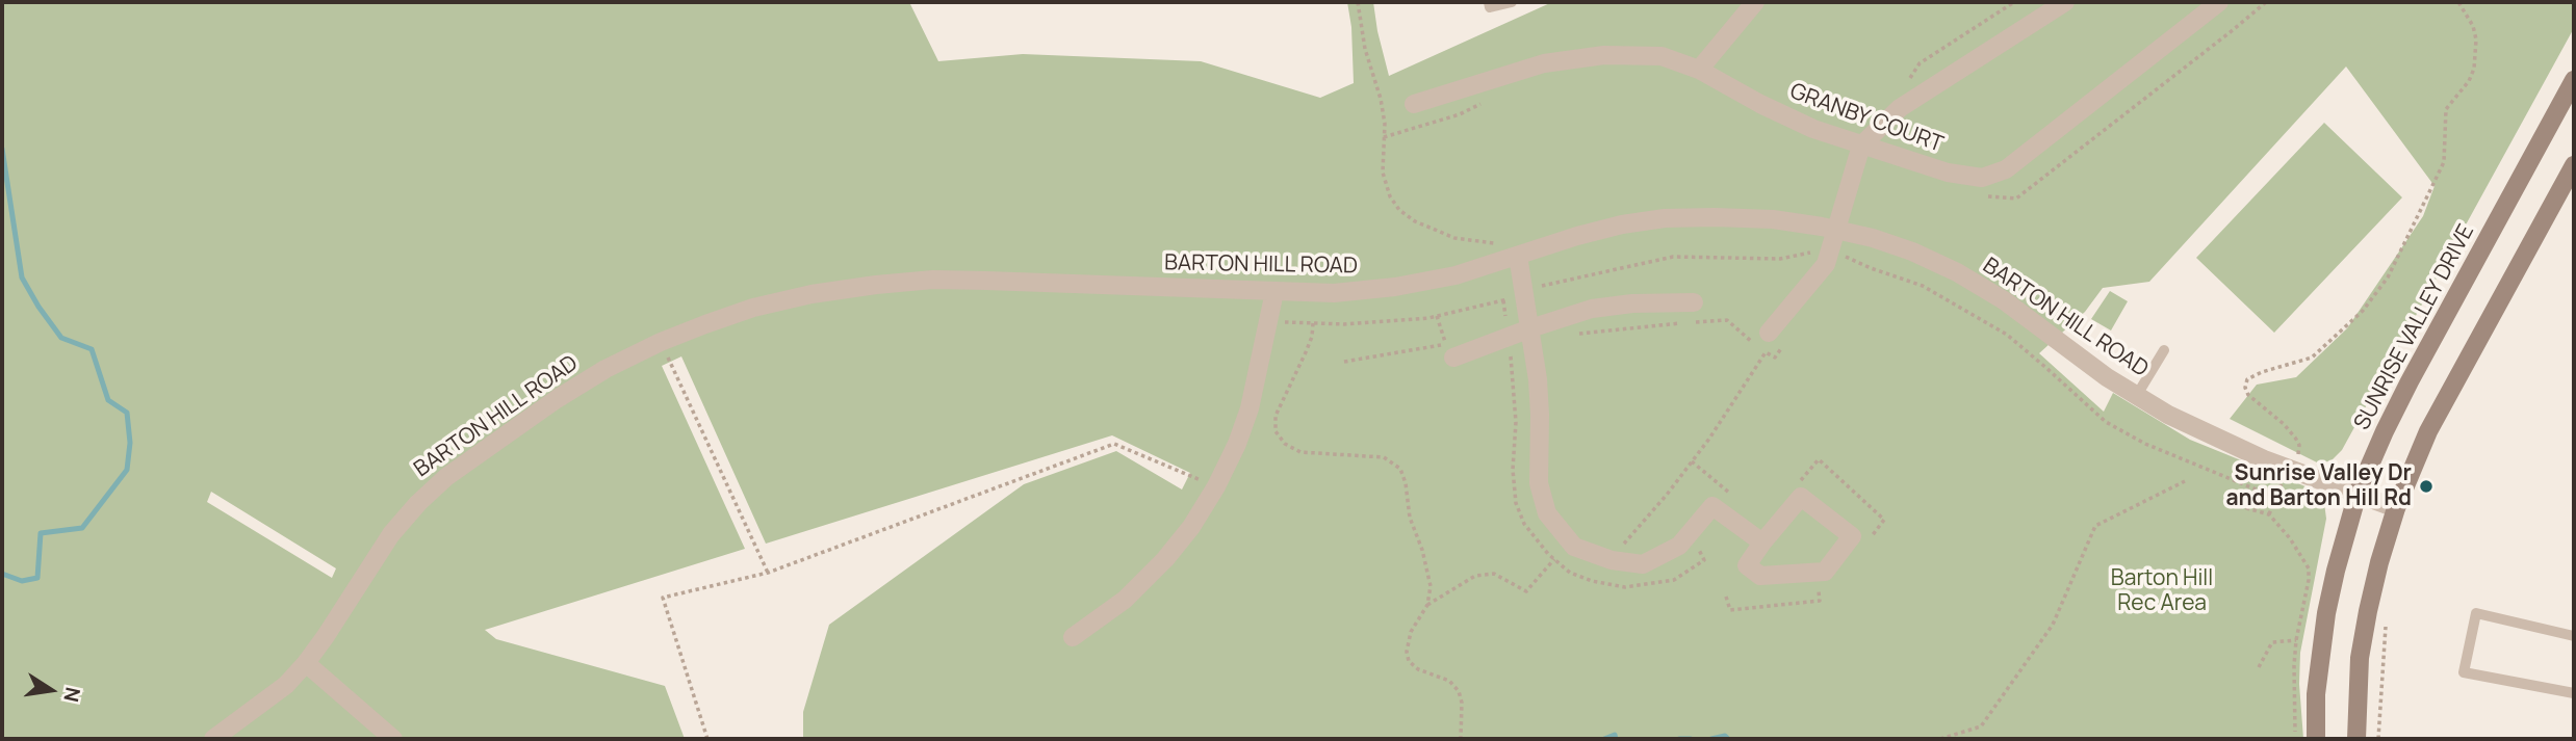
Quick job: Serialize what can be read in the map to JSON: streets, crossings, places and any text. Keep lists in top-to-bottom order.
{
  "streets": {
    "main road": ["SUNRISE VALLEY DRIVE"],
    "street": ["GRANBY COURT", "BARTON HILL ROAD"]
  },
  "crossings": [
    ["BARTON HILL ROAD", "SUNRISE VALLEY DRIVE"]
  ],
  "parks": ["Barton Hill Rec Area"],
  "places": ["Sunrise Valley Dr and Barton Hill Rd"],
  "north": "right"
}
